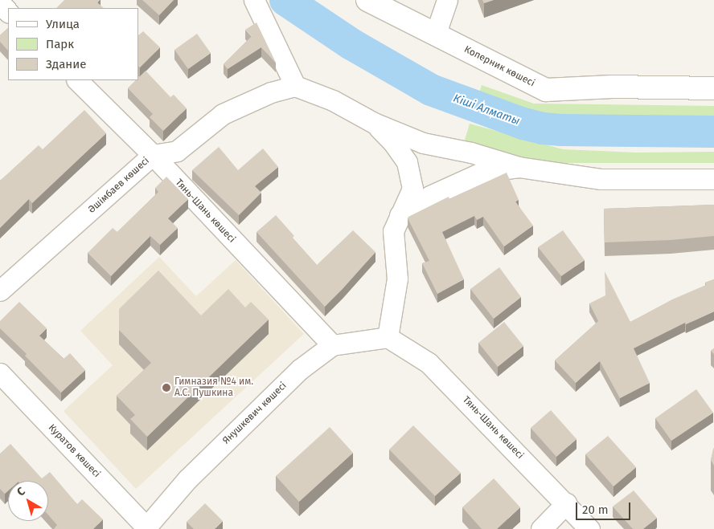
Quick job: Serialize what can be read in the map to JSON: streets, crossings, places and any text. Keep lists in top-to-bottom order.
{
  "streets": {
    "street": [
      "Коперник көшесі",
      "Әшімбаев көшесі",
      "Тянь-Шань көшесі",
      "Янушкевич көшесі",
      "Куратов көшесі"
    ]
  },
  "crossings": [
    ["Әшімбаев көшесі", "Тянь-Шань көшесі"],
    ["Тянь-Шань көшесі", "Янушкевич көшесі"],
    ["Янушкевич көшесі", "Куратов көшесі"]
  ],
  "water": ["Кіші Алматы"],
  "places": ["Гимназия №4 им. А.С. Пушкина"],
  "legend": ["Улица", "Парк", "Здание"],
  "scale_bar": "20 m",
  "north": "top left"
}
